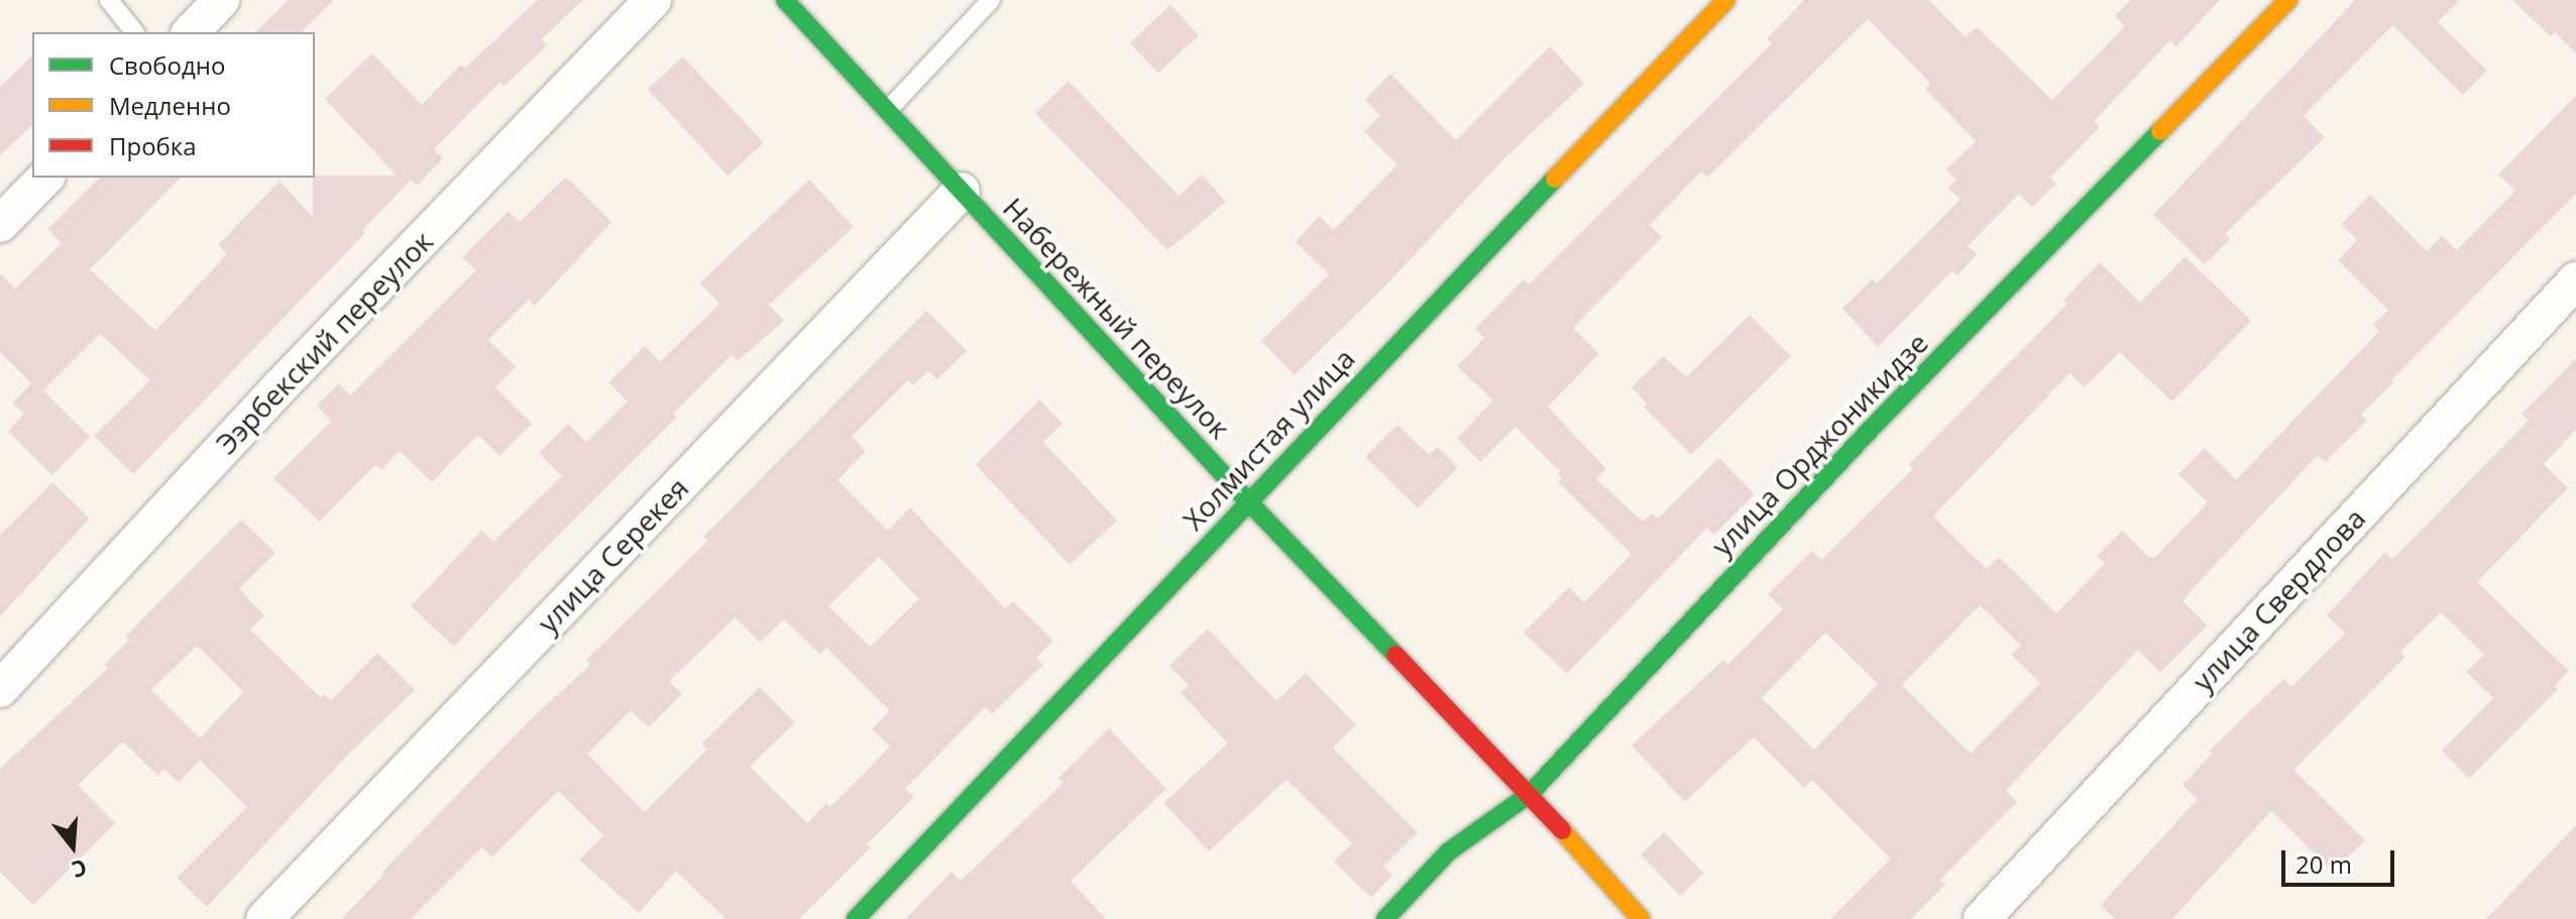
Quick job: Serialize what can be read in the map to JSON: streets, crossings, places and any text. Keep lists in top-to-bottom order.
{
  "streets": {
    "street": [
      "Набережный переулок",
      "Ээрбекский переулок",
      "Холмистая улица",
      "улица Орджоникидзе",
      "улица Серекея",
      "улица Свердлова"
    ]
  },
  "crossings": [
    ["Набережный переулок", "Холмистая улица"],
    ["Набережный переулок", "улица Орджоникидзе"],
    ["Набережный переулок", "улица Серекея"]
  ],
  "legend": ["Свободно", "Медленно", "Пробка"],
  "scale_bar": "20 m",
  "north": "bottom"
}
